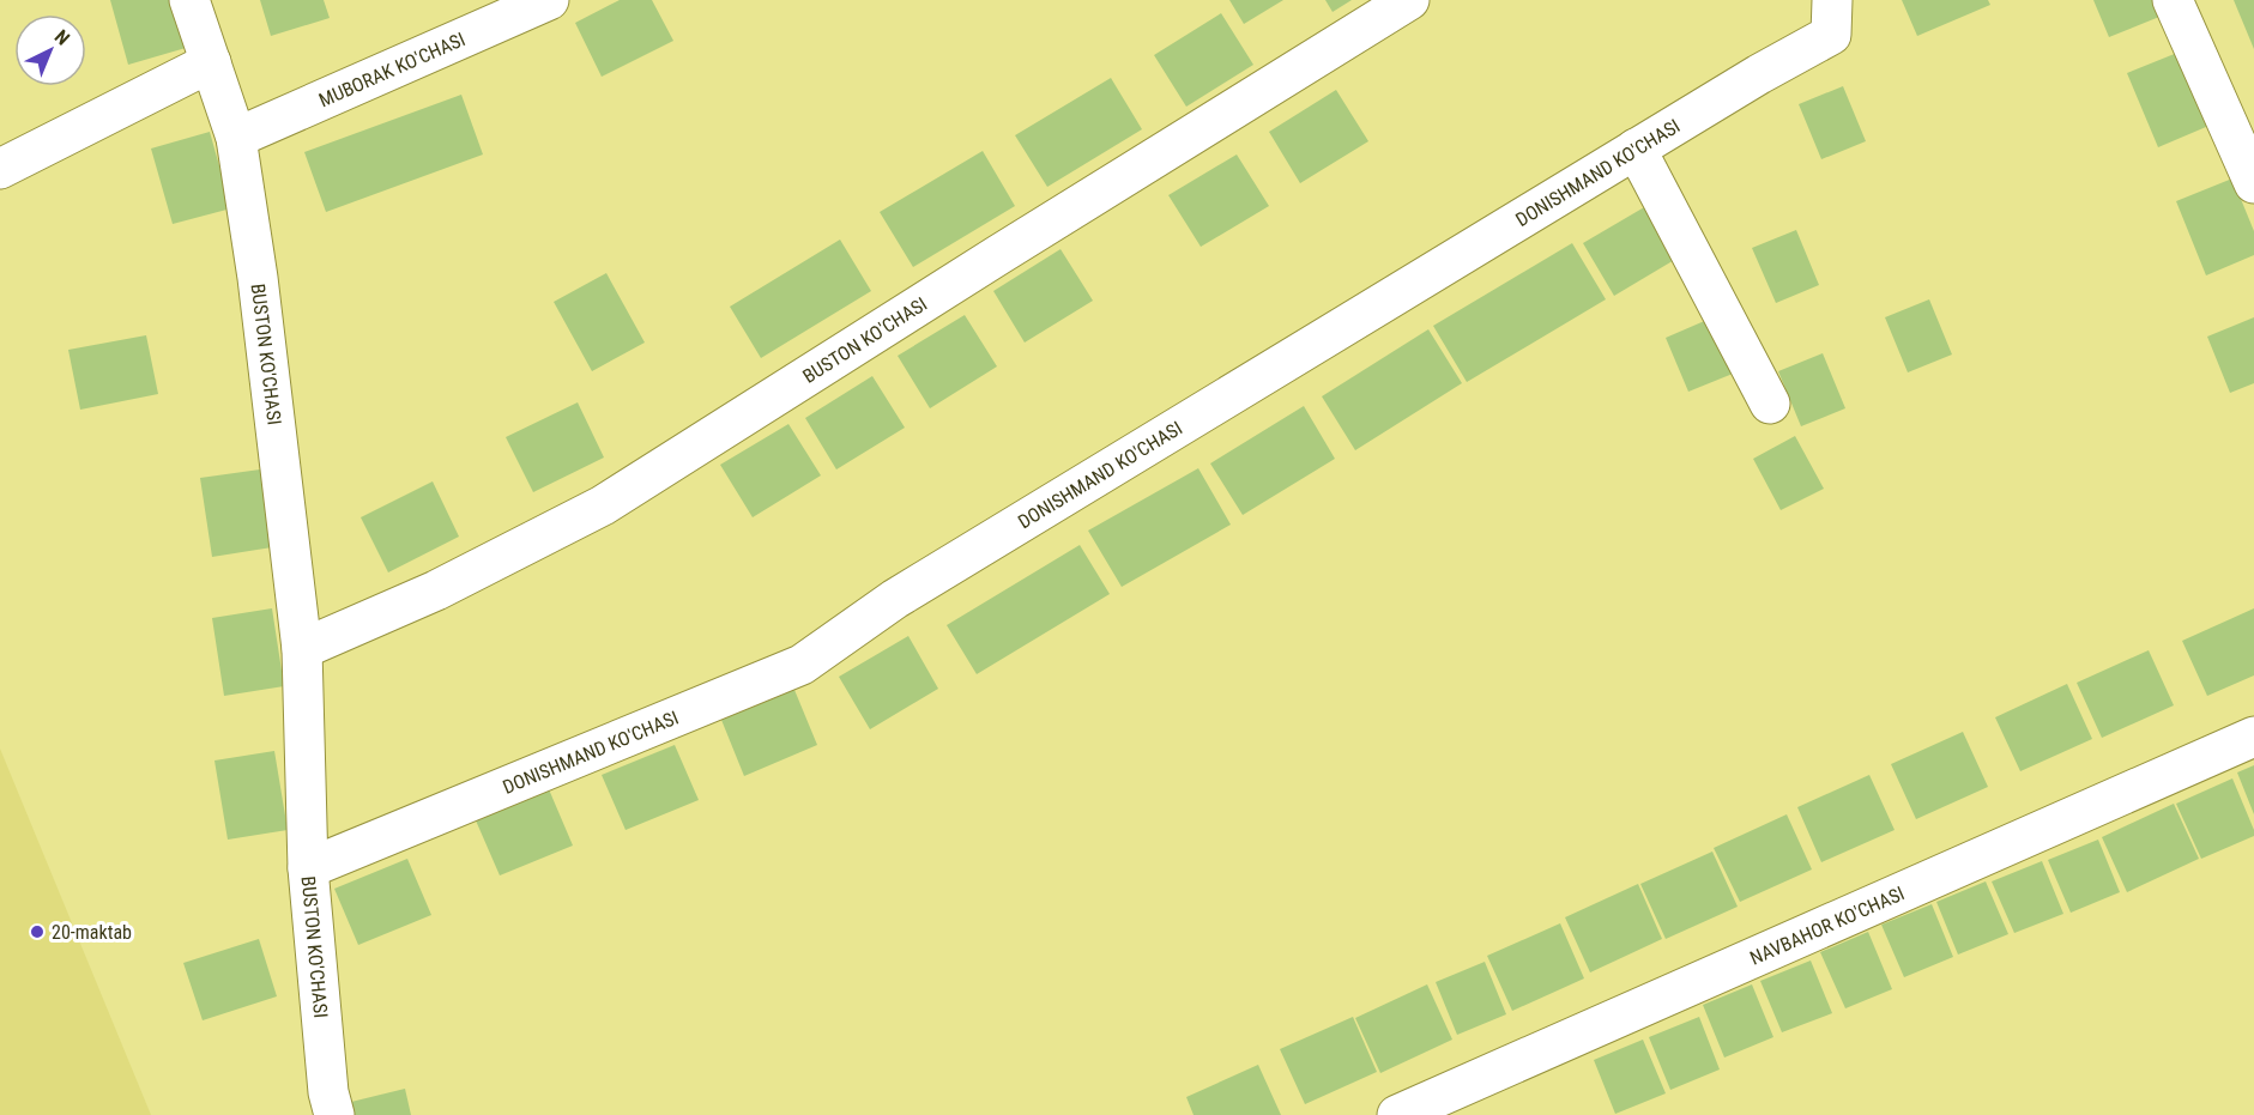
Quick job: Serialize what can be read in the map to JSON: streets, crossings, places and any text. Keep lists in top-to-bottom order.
{
  "streets": {
    "street": [
      "MUBORAK KO'CHASI",
      "DONISHMAND KO'CHASI",
      "BUSTON KO'CHASI",
      "NAVBAHOR KO'CHASI"
    ]
  },
  "crossings": [
    ["MUBORAK KO'CHASI", "BUSTON KO'CHASI"],
    ["DONISHMAND KO'CHASI", "BUSTON KO'CHASI"]
  ],
  "places": ["20-maktab"],
  "north": "top right"
}
